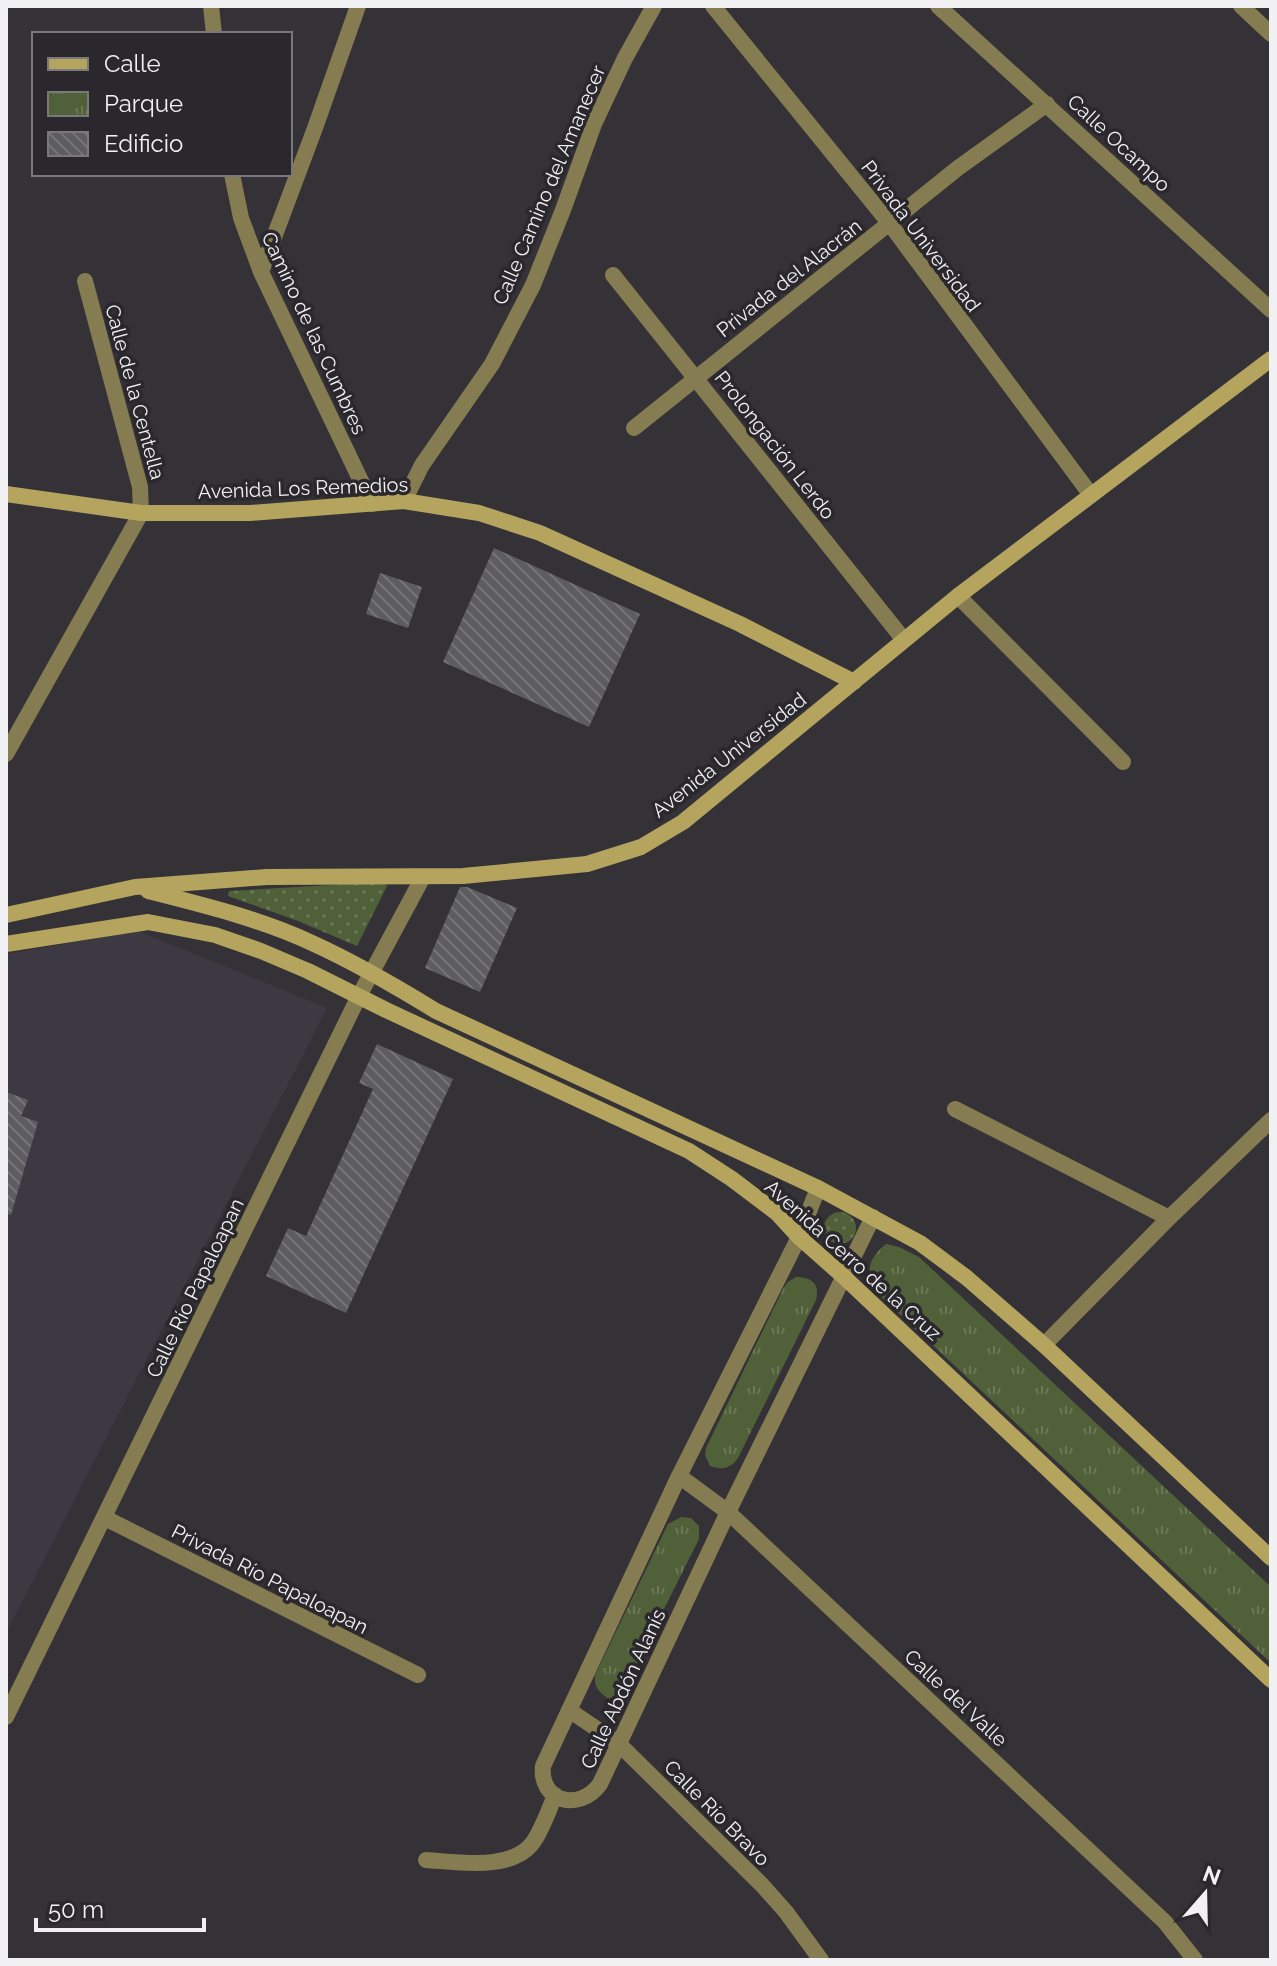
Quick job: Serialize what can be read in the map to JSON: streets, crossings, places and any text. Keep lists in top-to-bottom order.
{
  "streets": {
    "street": [
      "Calle Ocampo",
      "Calle Camino del Amanecer",
      "Privada Universidad",
      "Privada del Alacrán",
      "Camino de las Cumbres",
      "Calle de la Centella",
      "Prolongación Lerdo",
      "Avenida Los Remedios",
      "Avenida Universidad",
      "Avenida Cerro de la Cruz",
      "Calle Río Papaloapan",
      "Privada Río Papaloapan",
      "Calle Abdón Alanís",
      "Calle del Valle",
      "Calle Río Bravo"
    ]
  },
  "crossings": [
    ["Calle Ocampo", "Privada del Alacrán"],
    ["Calle Camino del Amanecer", "Avenida Los Remedios"],
    ["Privada Universidad", "Privada del Alacrán"],
    ["Privada Universidad", "Avenida Universidad"],
    ["Privada del Alacrán", "Prolongación Lerdo"],
    ["Camino de las Cumbres", "Avenida Los Remedios"],
    ["Calle de la Centella", "Avenida Los Remedios"],
    ["Prolongación Lerdo", "Avenida Universidad"],
    ["Avenida Los Remedios", "Avenida Universidad"],
    ["Avenida Universidad", "Avenida Cerro de la Cruz"],
    ["Avenida Universidad", "Calle Río Papaloapan"],
    ["Avenida Cerro de la Cruz", "Calle Río Papaloapan"],
    ["Avenida Cerro de la Cruz", "Calle Abdón Alanís"],
    ["Calle Río Papaloapan", "Privada Río Papaloapan"],
    ["Calle Abdón Alanís", "Calle del Valle"],
    ["Calle Abdón Alanís", "Calle Río Bravo"]
  ],
  "legend": ["Calle", "Parque", "Edificio"],
  "scale_bar": "50 m",
  "north": "top"
}
